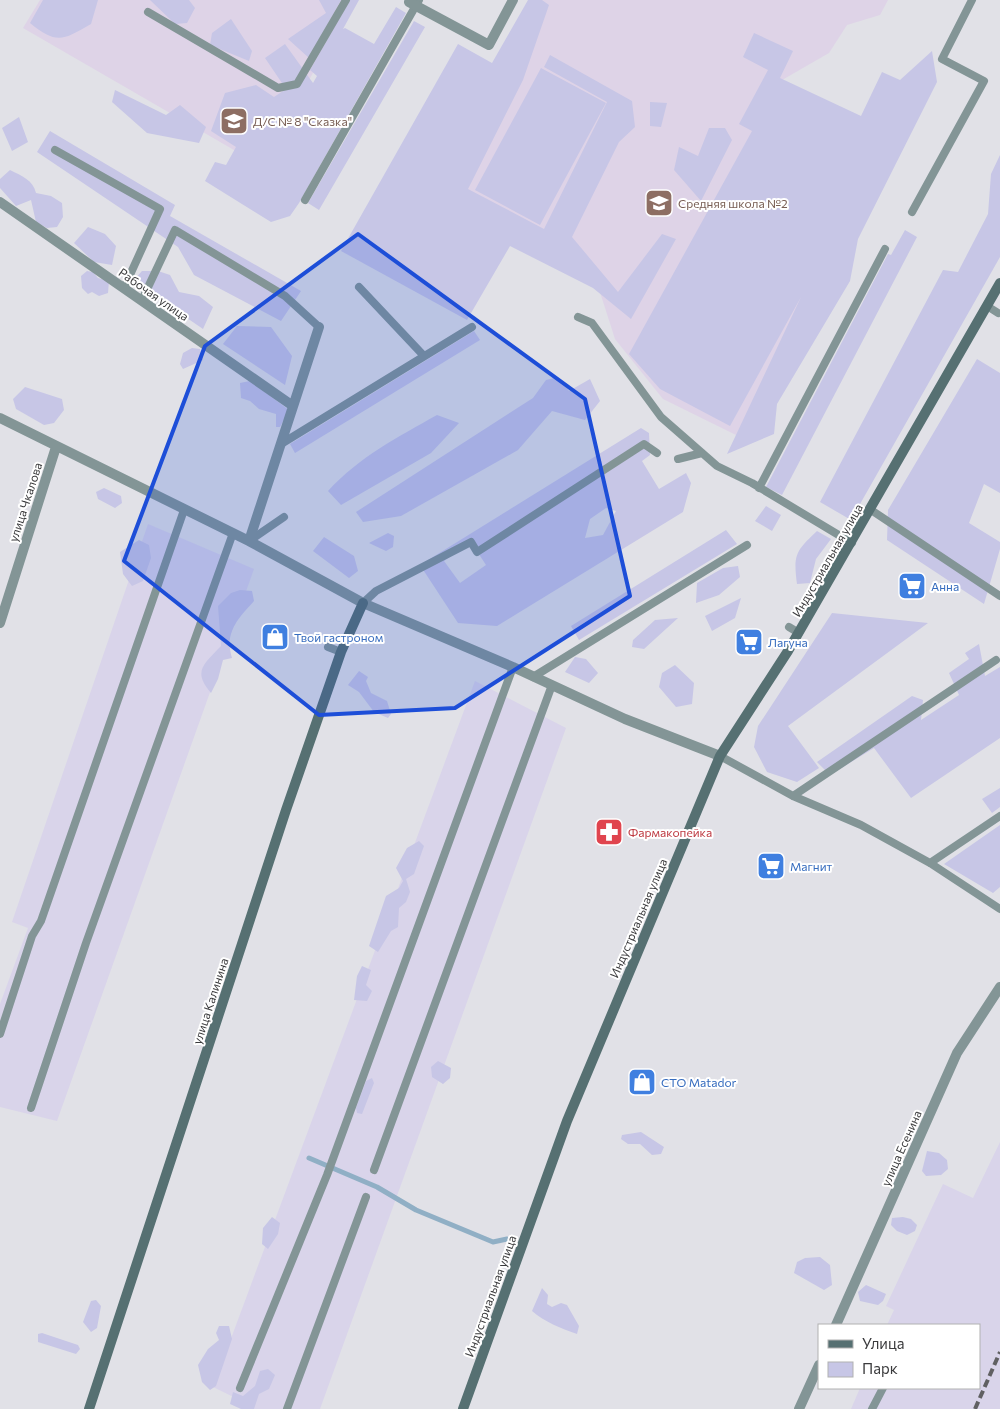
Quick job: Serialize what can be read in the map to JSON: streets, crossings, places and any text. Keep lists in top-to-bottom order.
{
  "streets": {
    "street": [
      "Рабочая улица",
      "улица Чкалова",
      "Индустриальная улица",
      "улица Калинина",
      "улица Есенина"
    ]
  },
  "places": {
    "school or university": ["Д/С № 8 \"Сказка\"", "Средняя школа №2"],
    "supermarket": ["Анна", "Лагуна", "Магнит"],
    "shop": ["Твой гастроном", "СТО Matador"],
    "pharmacy": ["Фармакопейка"]
  },
  "legend": ["Улица", "Парк"]
}
